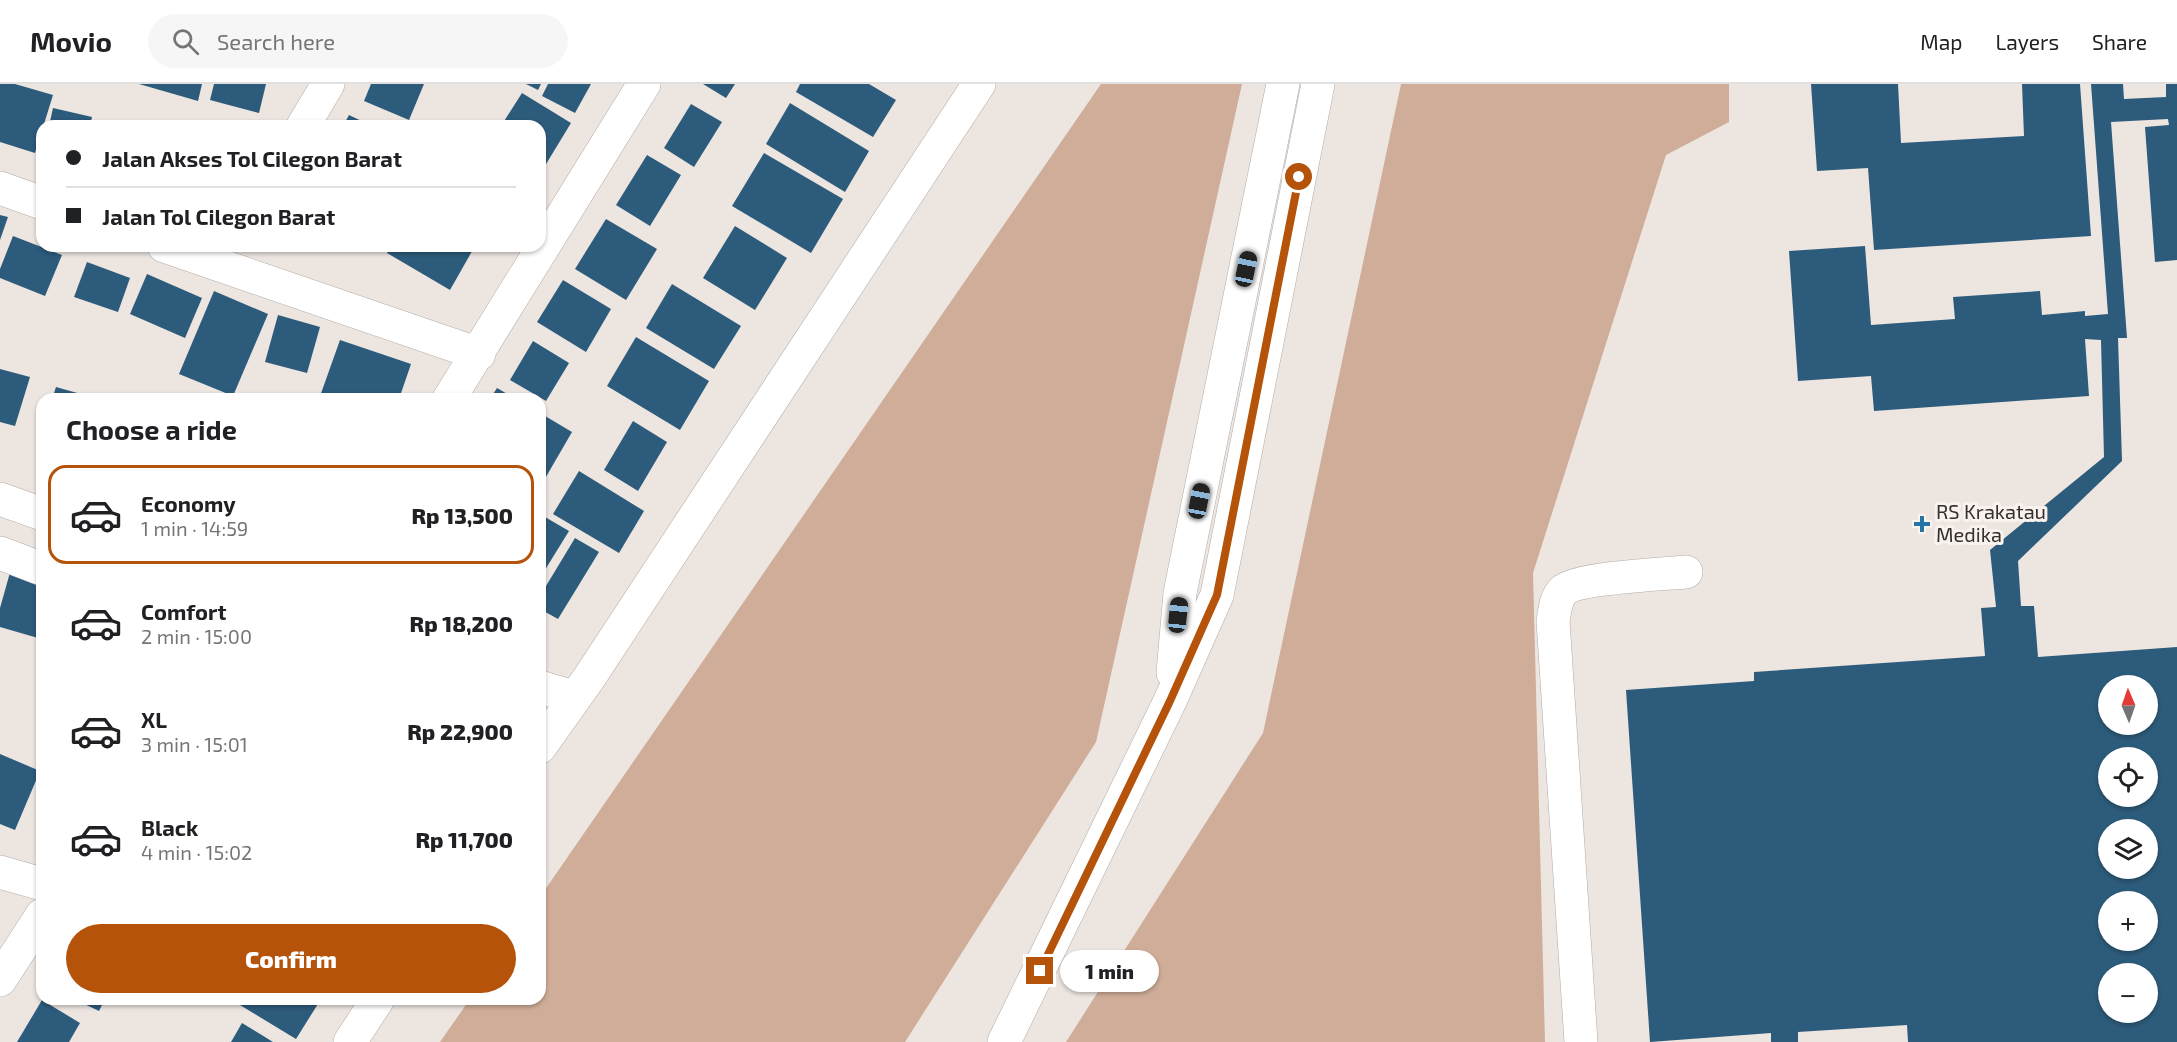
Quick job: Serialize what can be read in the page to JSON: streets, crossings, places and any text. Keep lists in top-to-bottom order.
{
  "places": {
    "health": ["RS Krakatau Medika"]
  },
  "north": "top",
  "page": {
    "header": "Movio",
    "search": "Search here",
    "nav": ["Map", "Layers", "Share"],
    "banner": ["Jalan Akses Tol Cilegon Barat", "Jalan Tol Cilegon Barat"],
    "heading": "Choose a ride",
    "list": [
      {
        "name": "Economy",
        "note": "1 min · 14:59",
        "value": "Rp 13,500"
      },
      {
        "name": "Comfort",
        "note": "2 min · 15:00",
        "value": "Rp 18,200"
      },
      {
        "name": "XL",
        "note": "3 min · 15:01",
        "value": "Rp 22,900"
      },
      {
        "name": "Black",
        "note": "4 min · 15:02",
        "value": "Rp 11,700"
      }
    ],
    "map_buttons": ["+", "−"],
    "buttons": "Confirm",
    "bubble": "1 min"
  }
}
